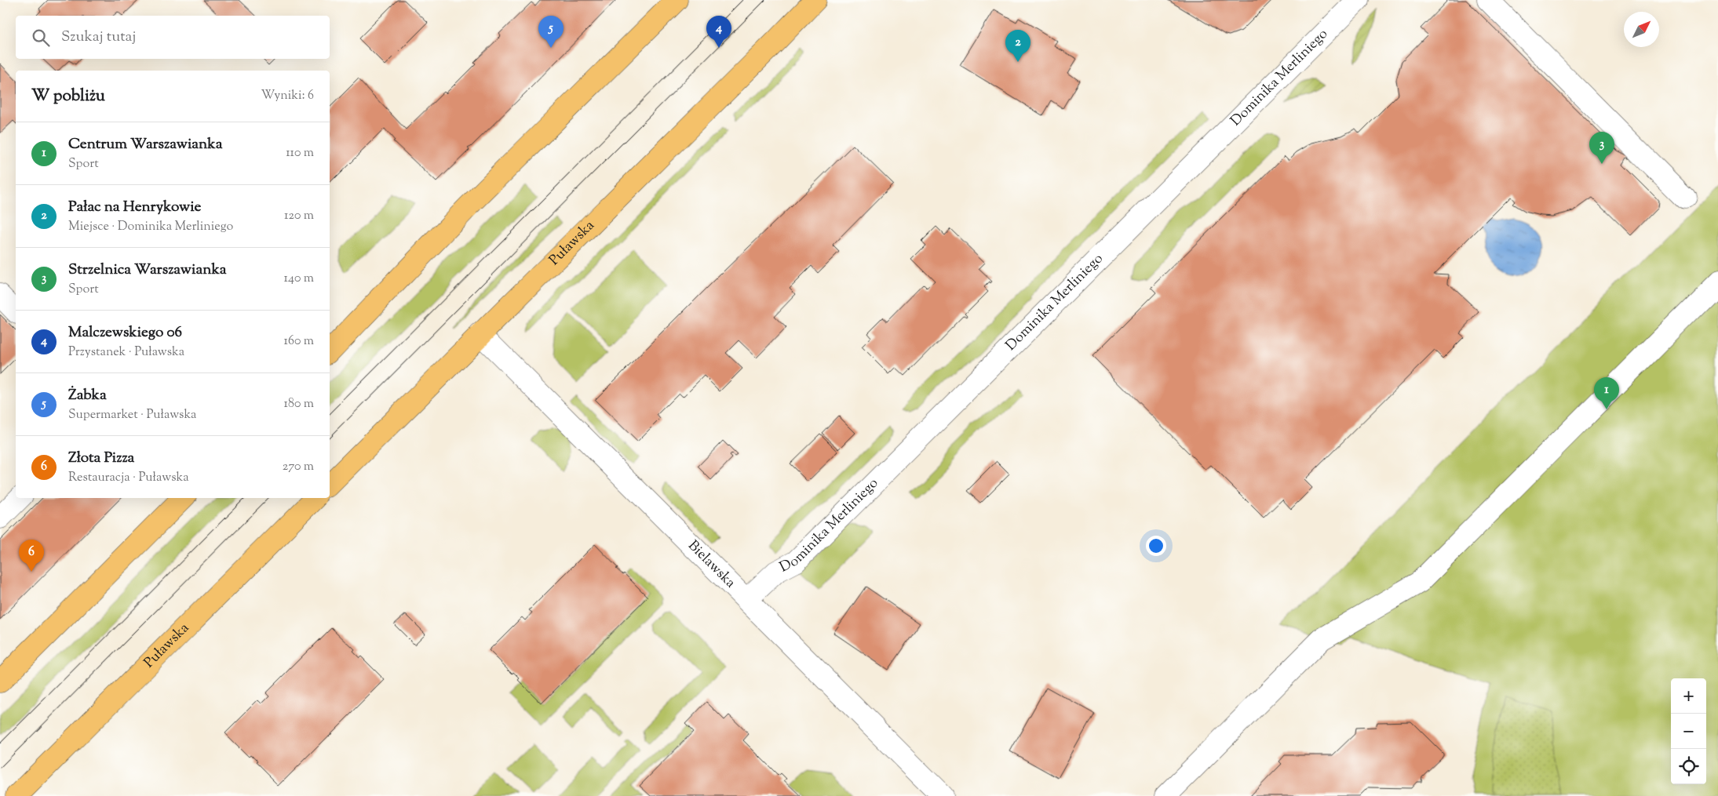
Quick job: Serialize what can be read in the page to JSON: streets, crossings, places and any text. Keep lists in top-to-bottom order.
{
  "streets": {
    "main road": ["Puławska"],
    "street": ["Dominika Merliniego", "Bielawska"]
  },
  "crossings": [
    ["Dominika Merliniego", "Bielawska"],
    ["Puławska", "Bielawska"]
  ],
  "north": "top right",
  "page": {
    "pins": [
      "4",
      "5",
      "2",
      "3",
      "1",
      "6"
    ],
    "search": "Szukaj tutaj",
    "heading": ["W pobliżu", "Wyniki: 6"],
    "list": [
      {
        "mark": "1",
        "name": "Centrum Warszawianka",
        "note": "Sport",
        "value": "110 m"
      },
      {
        "mark": "2",
        "name": "Pałac na Henrykowie",
        "note": "Miejsce · Dominika Merliniego",
        "value": "120 m"
      },
      {
        "mark": "3",
        "name": "Strzelnica Warszawianka",
        "note": "Sport",
        "value": "140 m"
      },
      {
        "mark": "4",
        "name": "Malczewskiego 06",
        "note": "Przystanek · Puławska",
        "value": "160 m"
      },
      {
        "mark": "5",
        "name": "Żabka",
        "note": "Supermarket · Puławska",
        "value": "180 m"
      },
      {
        "mark": "6",
        "name": "Złota Pizza",
        "note": "Restauracja · Puławska",
        "value": "270 m"
      }
    ],
    "map_buttons": ["+", "−"]
  }
}
